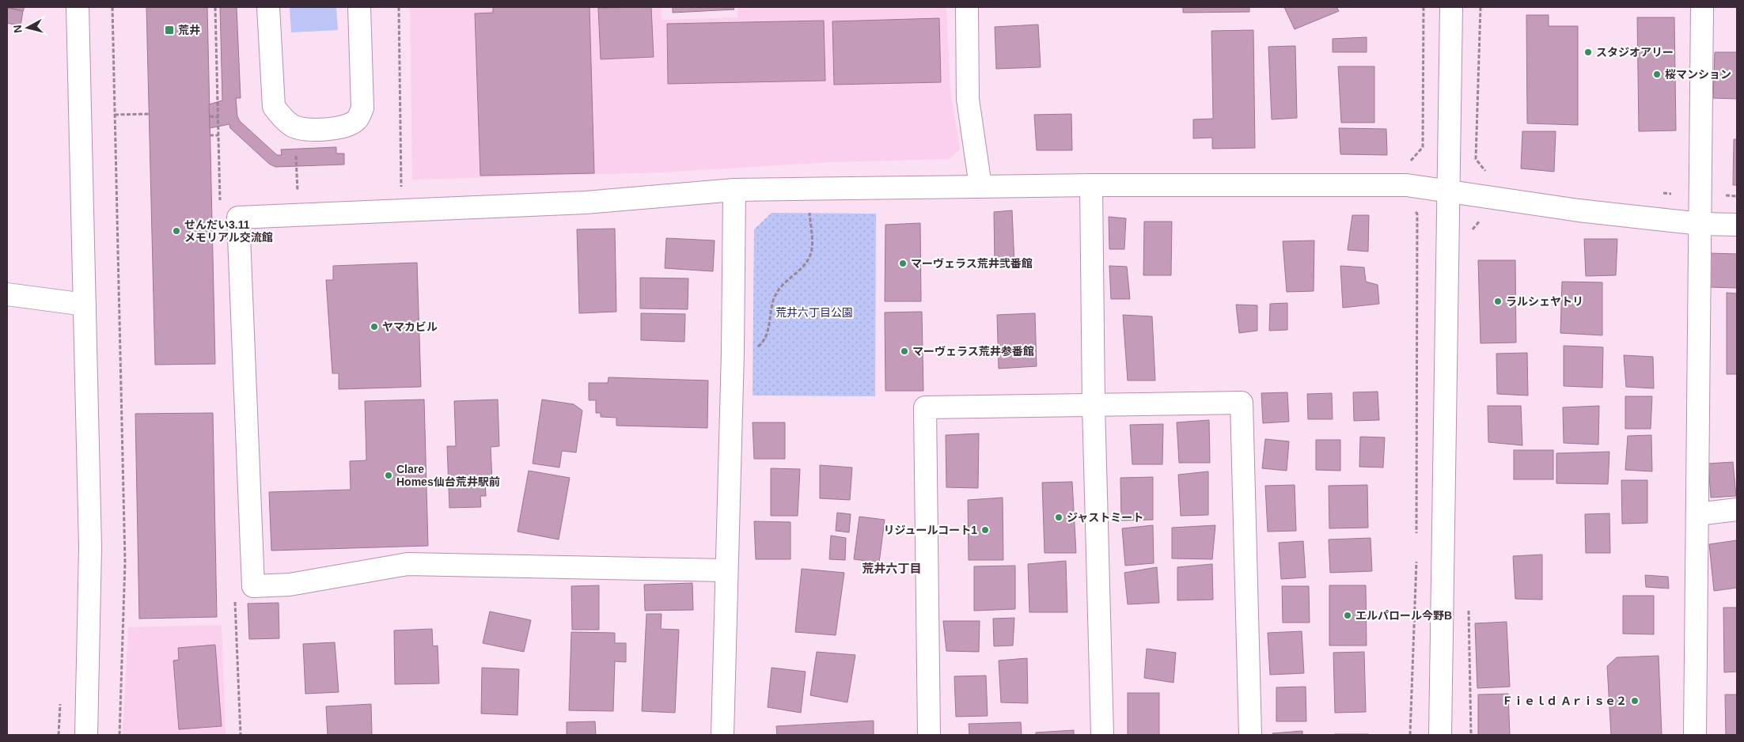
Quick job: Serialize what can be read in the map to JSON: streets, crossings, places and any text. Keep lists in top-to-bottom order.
{
  "districts": ["荒井六丁目"],
  "parks": ["荒井六丁目公園"],
  "places": {
    "transit": ["荒井"],
    "other": [
      "スタジオアリー",
      "桜マンション",
      "せんだい3.11 メモリアル交流館",
      "マーヴェラス荒井弐番館",
      "ラルシェヤトリ",
      "ヤマカビル",
      "マーヴェラス荒井参番館",
      "Clare Homes仙台荒井駅前",
      "ジャストミート",
      "リジュールコート1",
      "エルパロール今野B",
      "Ｆｉｅｌｄ Ａｒｉｓｅ２"
    ]
  },
  "north": "left"
}
